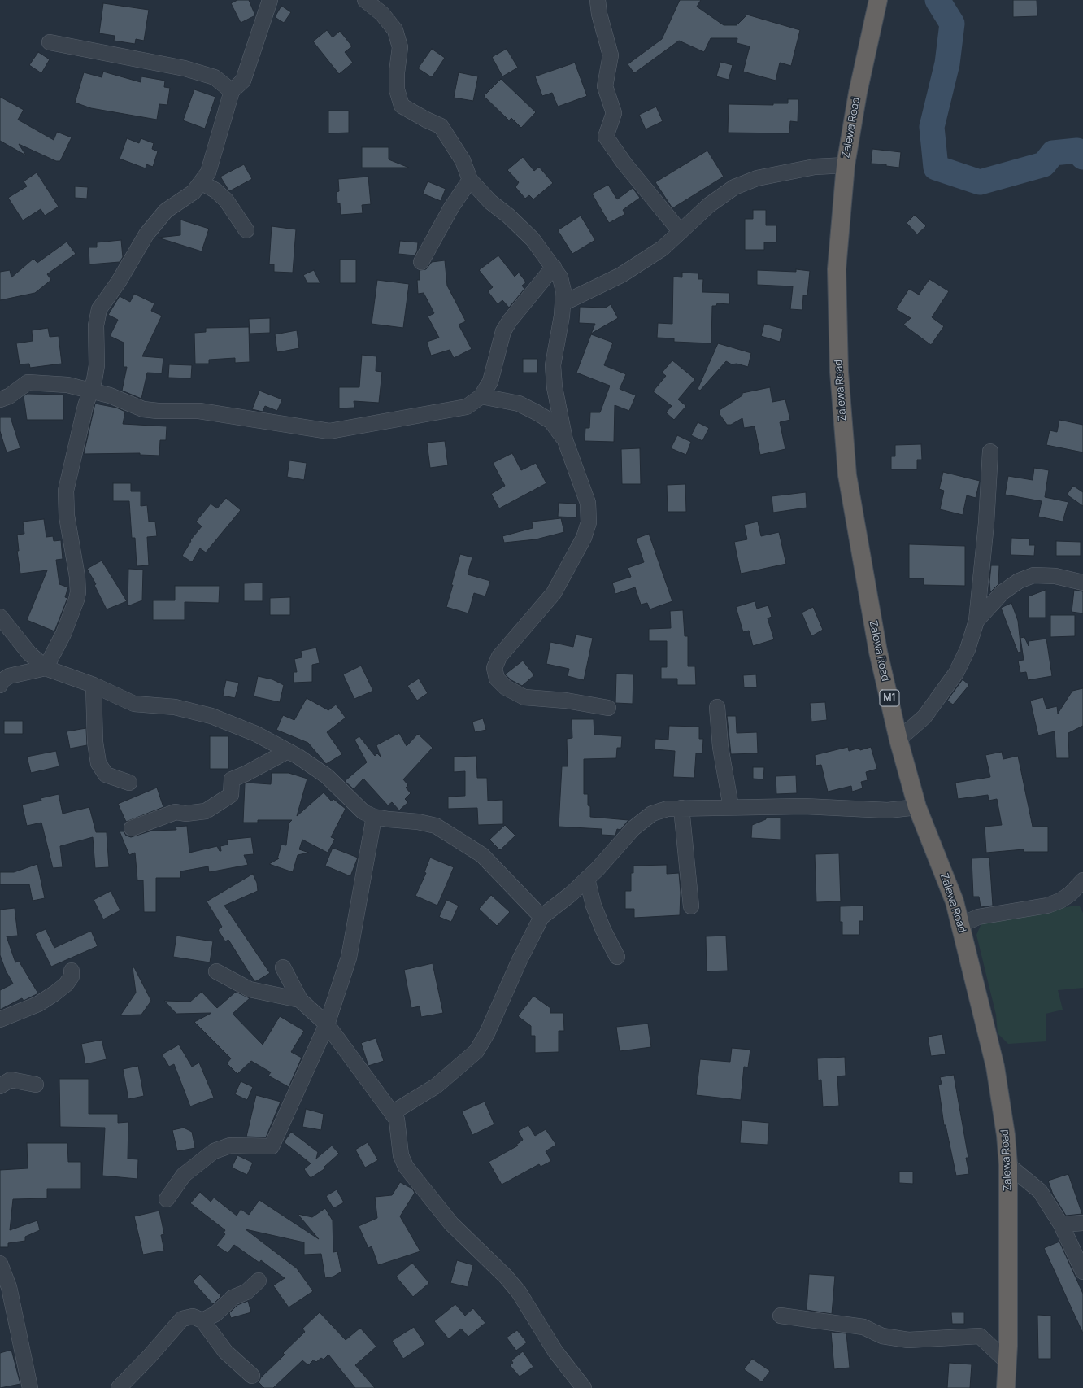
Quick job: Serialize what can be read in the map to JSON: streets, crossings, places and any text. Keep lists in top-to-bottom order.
{
  "streets": {
    "highway": ["Zalewa Road", "M1"]
  }
}
